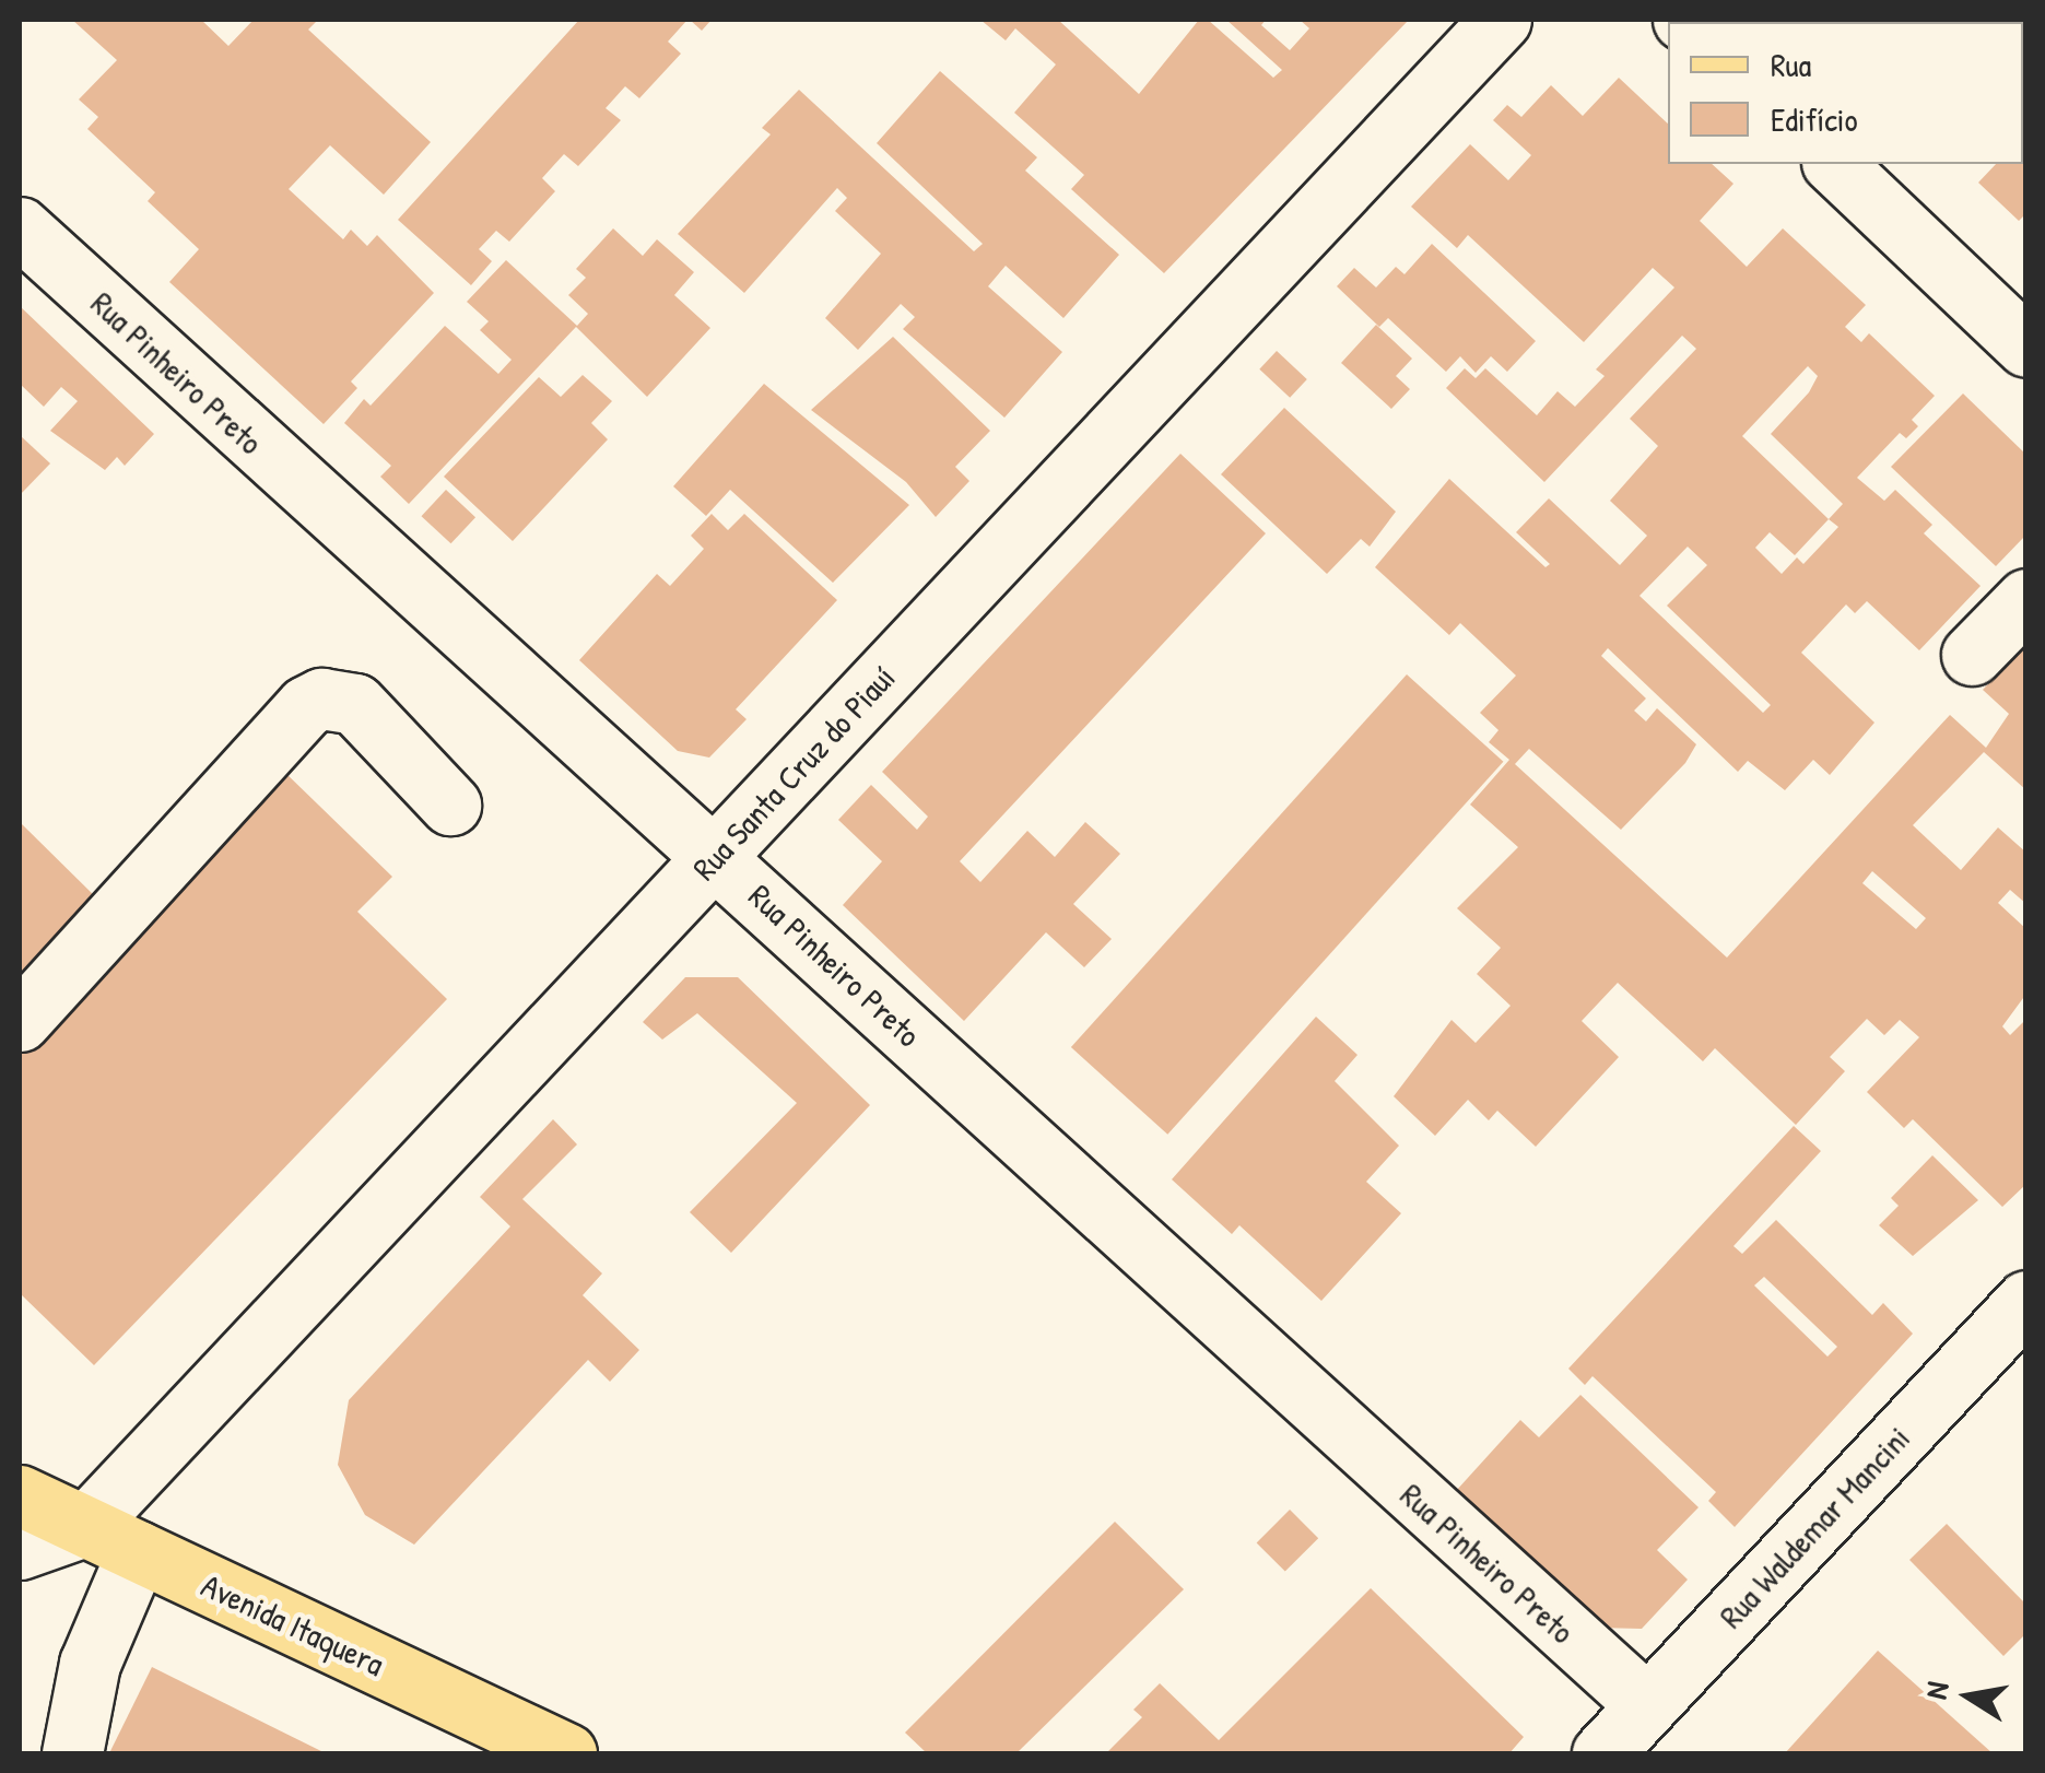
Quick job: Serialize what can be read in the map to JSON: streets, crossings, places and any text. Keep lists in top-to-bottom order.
{
  "streets": {
    "main road": ["Avenida Itaquera"],
    "street": ["Rua Pinheiro Preto", "Rua Santa Cruz do Piauí", "Rua Waldemar Mancini"]
  },
  "crossings": [
    ["Rua Pinheiro Preto", "Rua Santa Cruz do Piauí"],
    ["Rua Pinheiro Preto", "Rua Waldemar Mancini"],
    ["Rua Santa Cruz do Piauí", "Avenida Itaquera"]
  ],
  "legend": ["Rua", "Edifício"],
  "north": "left"
}
